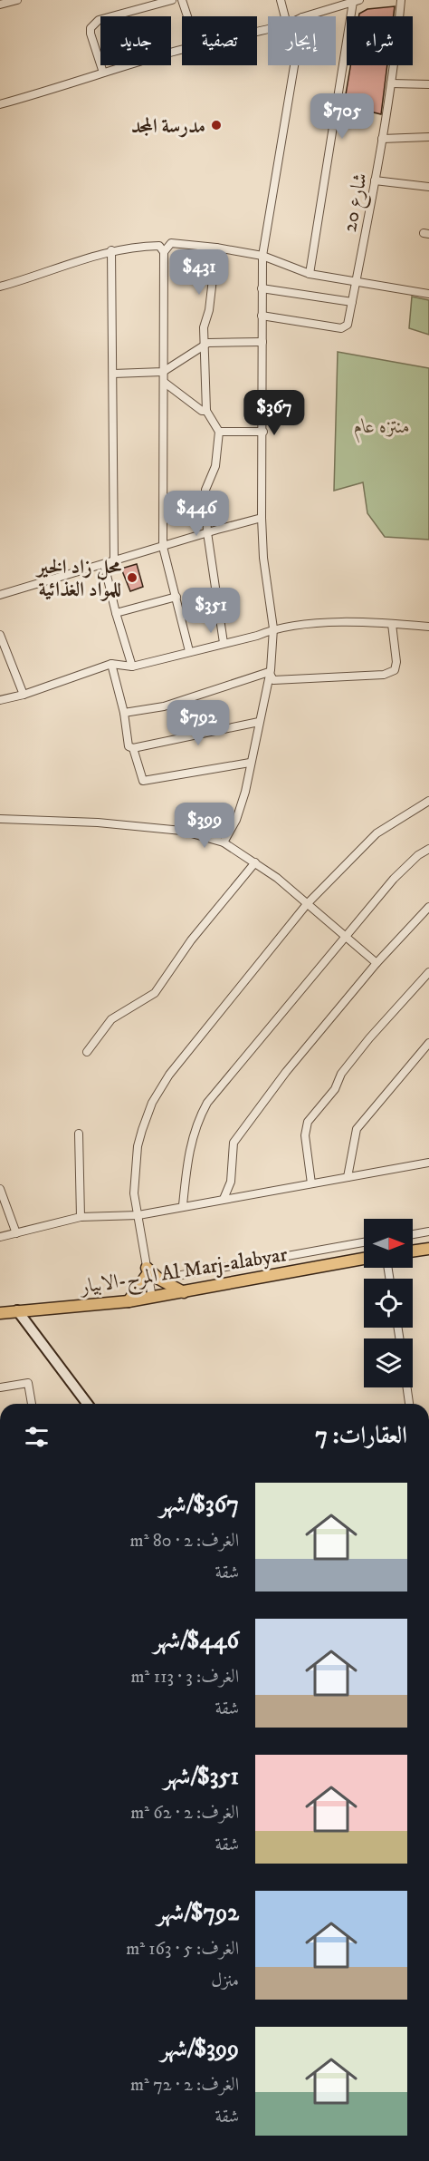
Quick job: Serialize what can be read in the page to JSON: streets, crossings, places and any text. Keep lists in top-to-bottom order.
{
  "streets": {
    "main road": ["المرج-الابيار Al Marj-alabyar"],
    "street": ["شارع 20"]
  },
  "parks": ["منتزه عام"],
  "places": ["مدرسة المجد", "محل زاد الخير للمواد الغذائية"],
  "north": "right",
  "page": {
    "chip": [
      "شراء",
      "إيجار",
      "تصفية",
      "جديد"
    ],
    "price": [
      "$705",
      "$431",
      "$367",
      "$446",
      "$351",
      "$792",
      "$399"
    ],
    "heading": "العقارات: 7",
    "list": [
      {
        "name": "$367/شهر",
        "note": "الغرف: 2 · 80 m² · شقة"
      },
      {
        "name": "$446/شهر",
        "note": "الغرف: 3 · 113 m² · شقة"
      },
      {
        "name": "$351/شهر",
        "note": "الغرف: 2 · 62 m² · شقة"
      },
      {
        "name": "$792/شهر",
        "note": "الغرف: 5 · 163 m² · منزل"
      },
      {
        "name": "$399/شهر",
        "note": "الغرف: 2 · 72 m² · شقة"
      }
    ]
  }
}
